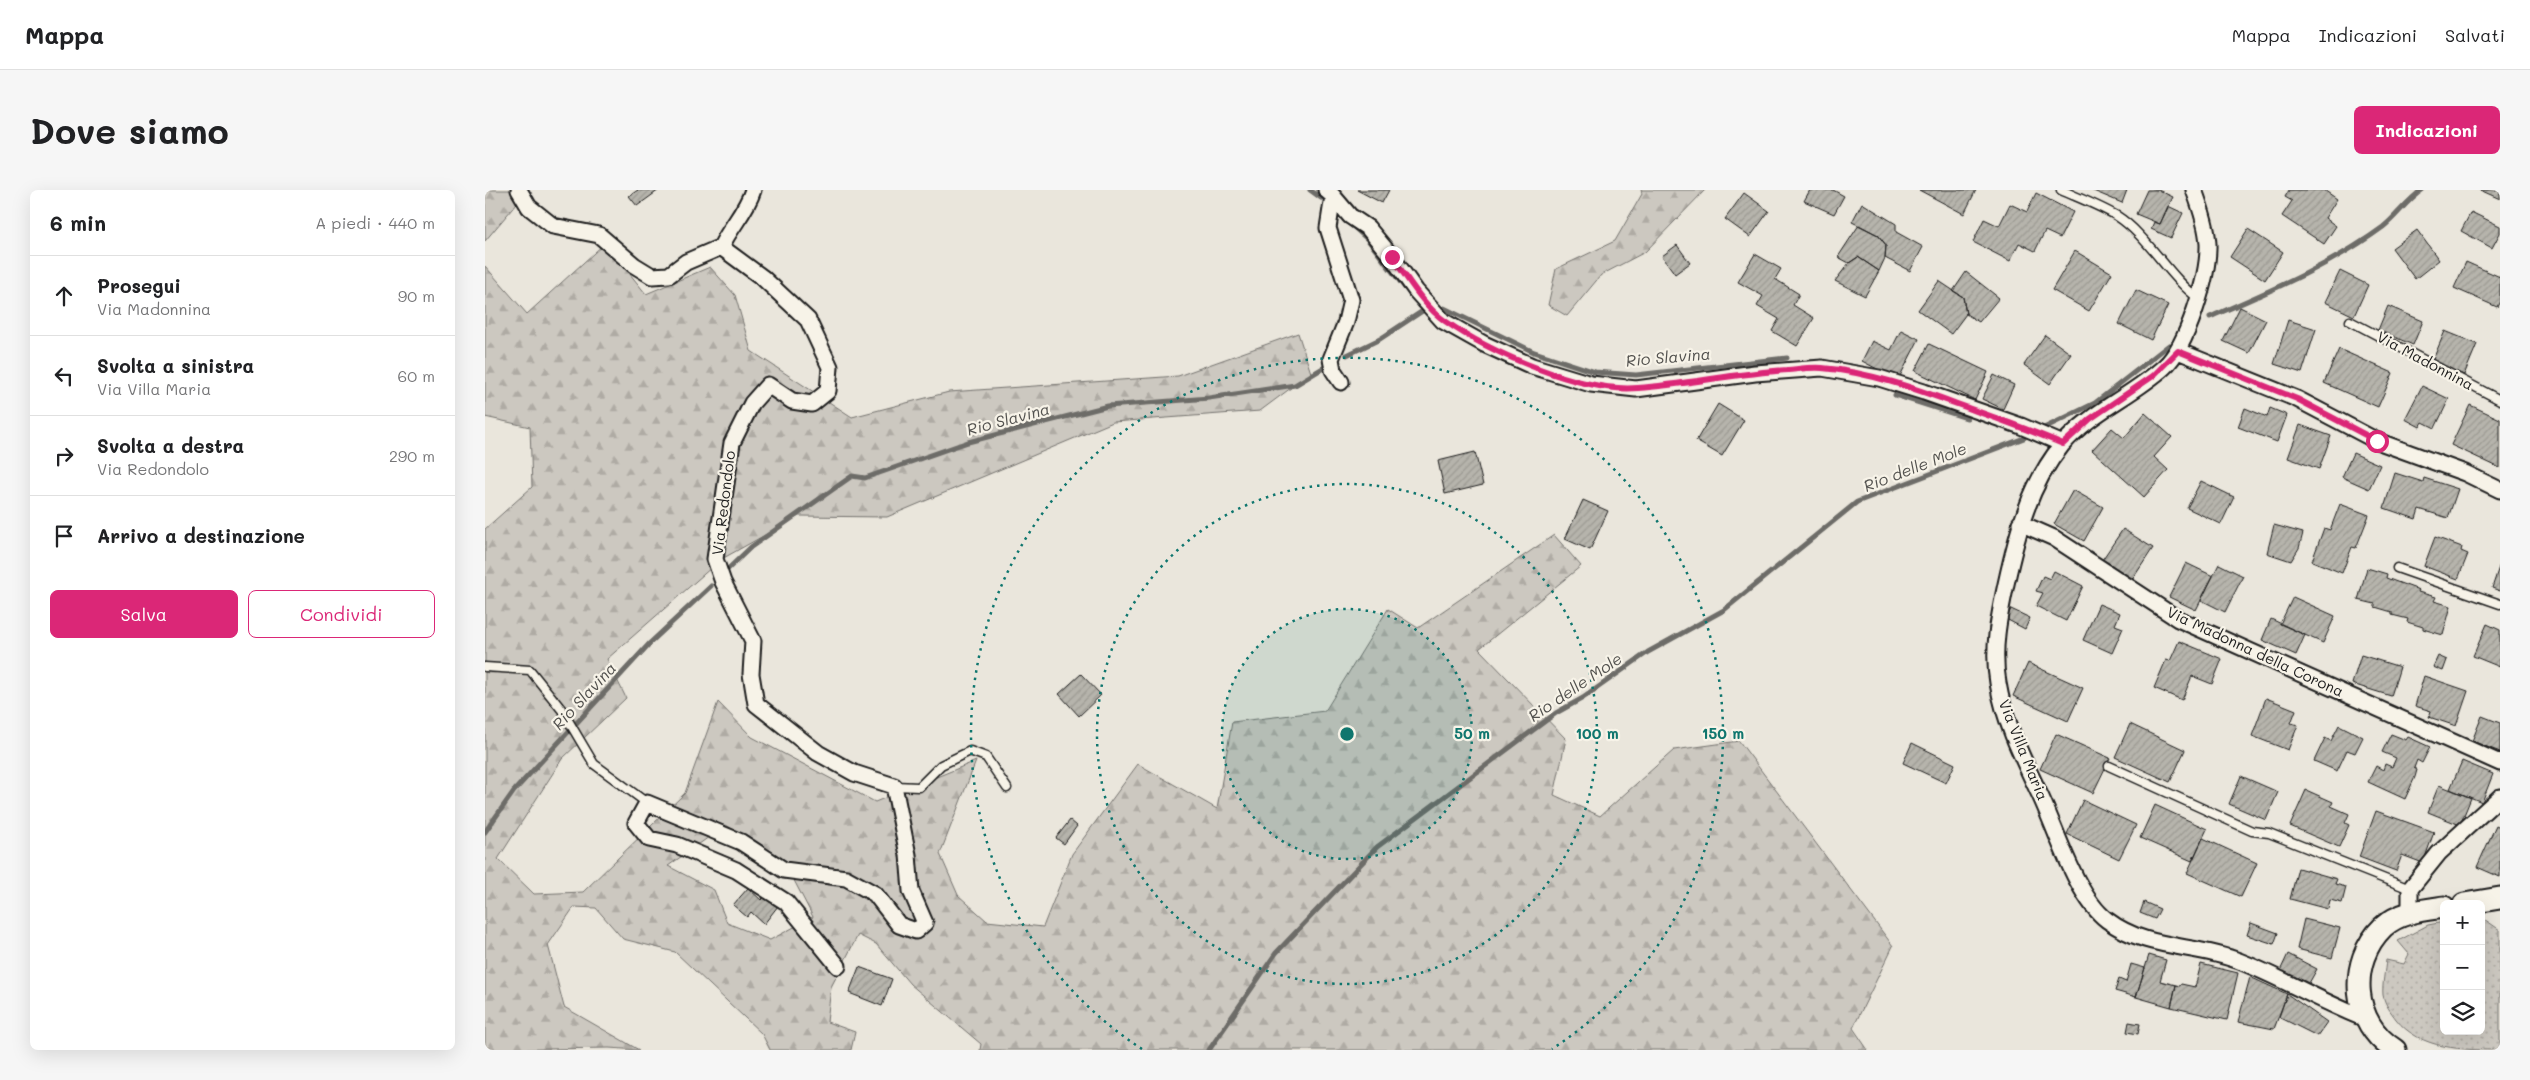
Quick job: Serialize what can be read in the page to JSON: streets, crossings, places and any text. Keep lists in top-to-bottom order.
{
  "streets": {
    "street": ["Via Redondolo", "Via Madonna della Corona", "Via Villa Maria"],
    "lane": ["Via Madonnina"]
  },
  "crossings": [
    ["Via Madonna della Corona", "Via Villa Maria"]
  ],
  "water": ["Rio Slavina", "Rio delle Mole"],
  "page": {
    "header": "Mappa",
    "nav": ["Mappa", "Indicazioni", "Salvati"],
    "buttons": [
      "Indicazioni",
      ["Salva", "Condividi"]
    ],
    "title": "Dove siamo",
    "heading": ["6 min", "A piedi · 440 m"],
    "list": [
      ["Prosegui", "Via Madonnina", "90 m"],
      ["Svolta a sinistra", "Via Villa Maria", "60 m"],
      ["Svolta a destra", "Via Redondolo", "290 m"],
      "Arrivo a destinazione"
    ],
    "map_buttons": ["+", "−"]
  },
  "rings": ["50 m", "100 m", "150 m"]
}
